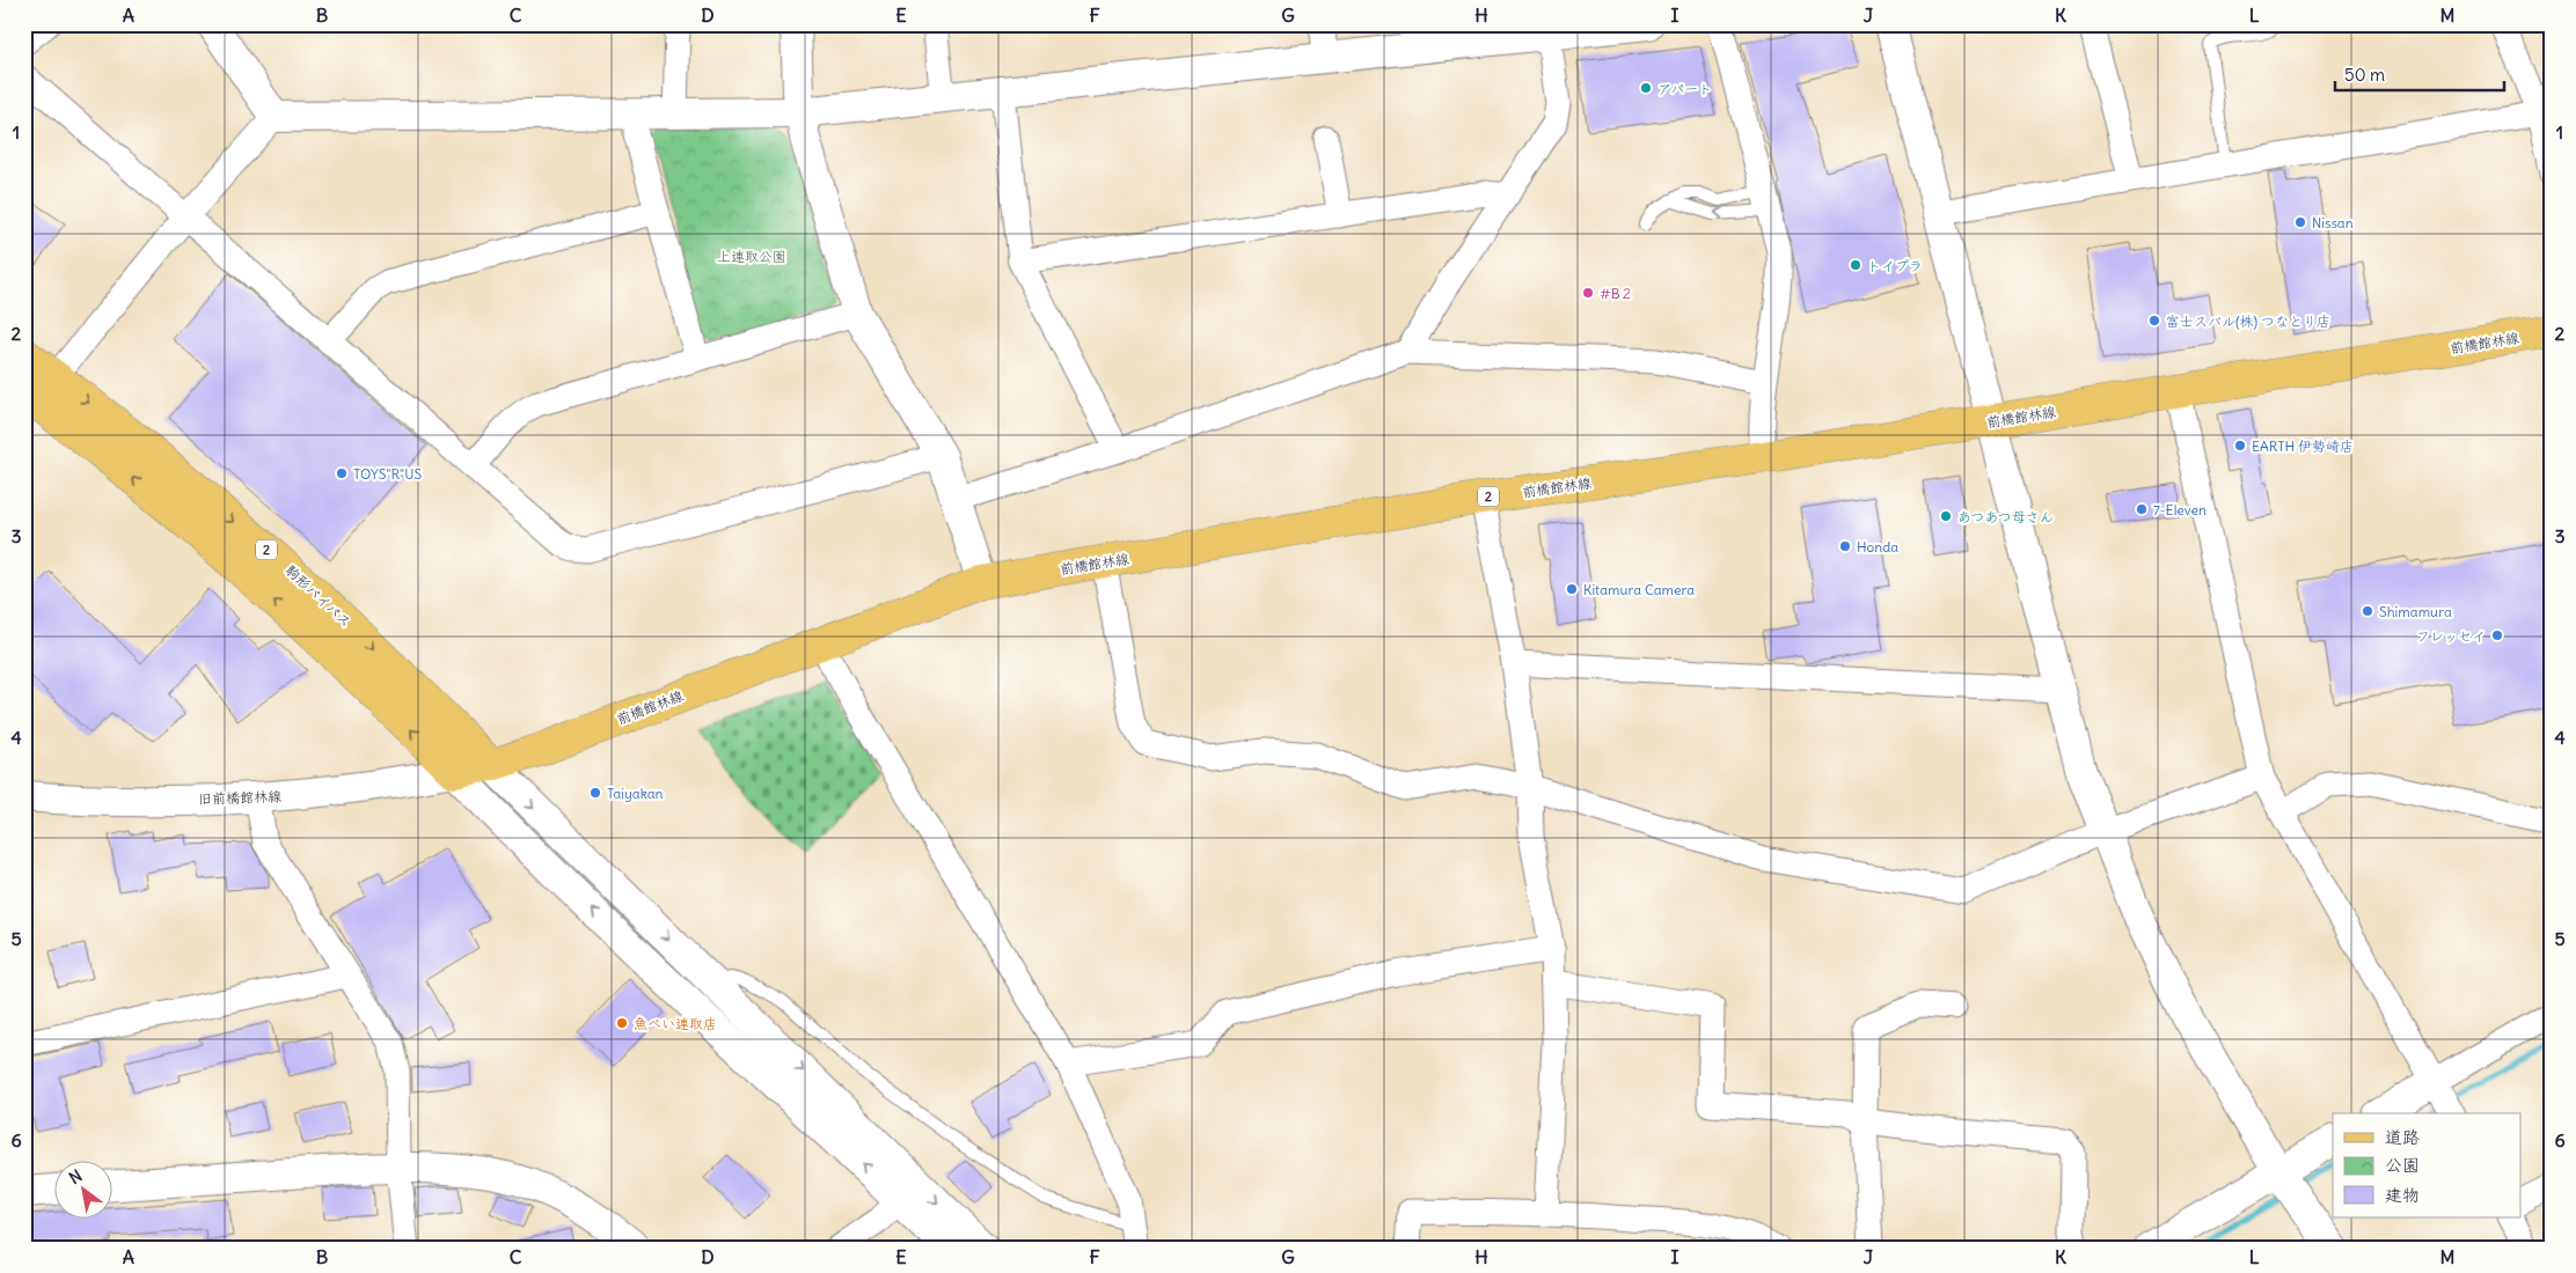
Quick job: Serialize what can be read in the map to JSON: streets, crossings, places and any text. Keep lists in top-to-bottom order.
{
  "streets": {
    "main road": ["前橋館林線", "2", "駒形バイパス"],
    "street": ["旧前橋館林線"]
  },
  "crossings": [
    ["前橋館林線", "2"],
    ["前橋館林線", "駒形バイパス"],
    ["前橋館林線", "旧前橋館林線"],
    ["2", "旧前橋館林線"]
  ],
  "parks": ["上連取公園"],
  "places": [
    "アパート",
    "Nissan",
    "トイプラ",
    "#B２",
    "富士スバル(株) つなとり店",
    "EARTH 伊勢崎店",
    "TOYS\"R\"US",
    "7-Eleven",
    "あつあつ母さん",
    "Honda",
    "Kitamura Camera",
    "Shimamura",
    "フレッセイ",
    "Taiyakan",
    "魚べい連取店"
  ],
  "legend": ["道路", "公園", "建物"],
  "scale_bar": "50 m",
  "north": "top left",
  "grid": {
    "columns": [
      "A",
      "B",
      "C",
      "D",
      "E",
      "F",
      "G",
      "H",
      "I",
      "J",
      "K",
      "L",
      "M"
    ],
    "rows": [
      "1",
      "2",
      "3",
      "4",
      "5",
      "6"
    ]
  }
}
